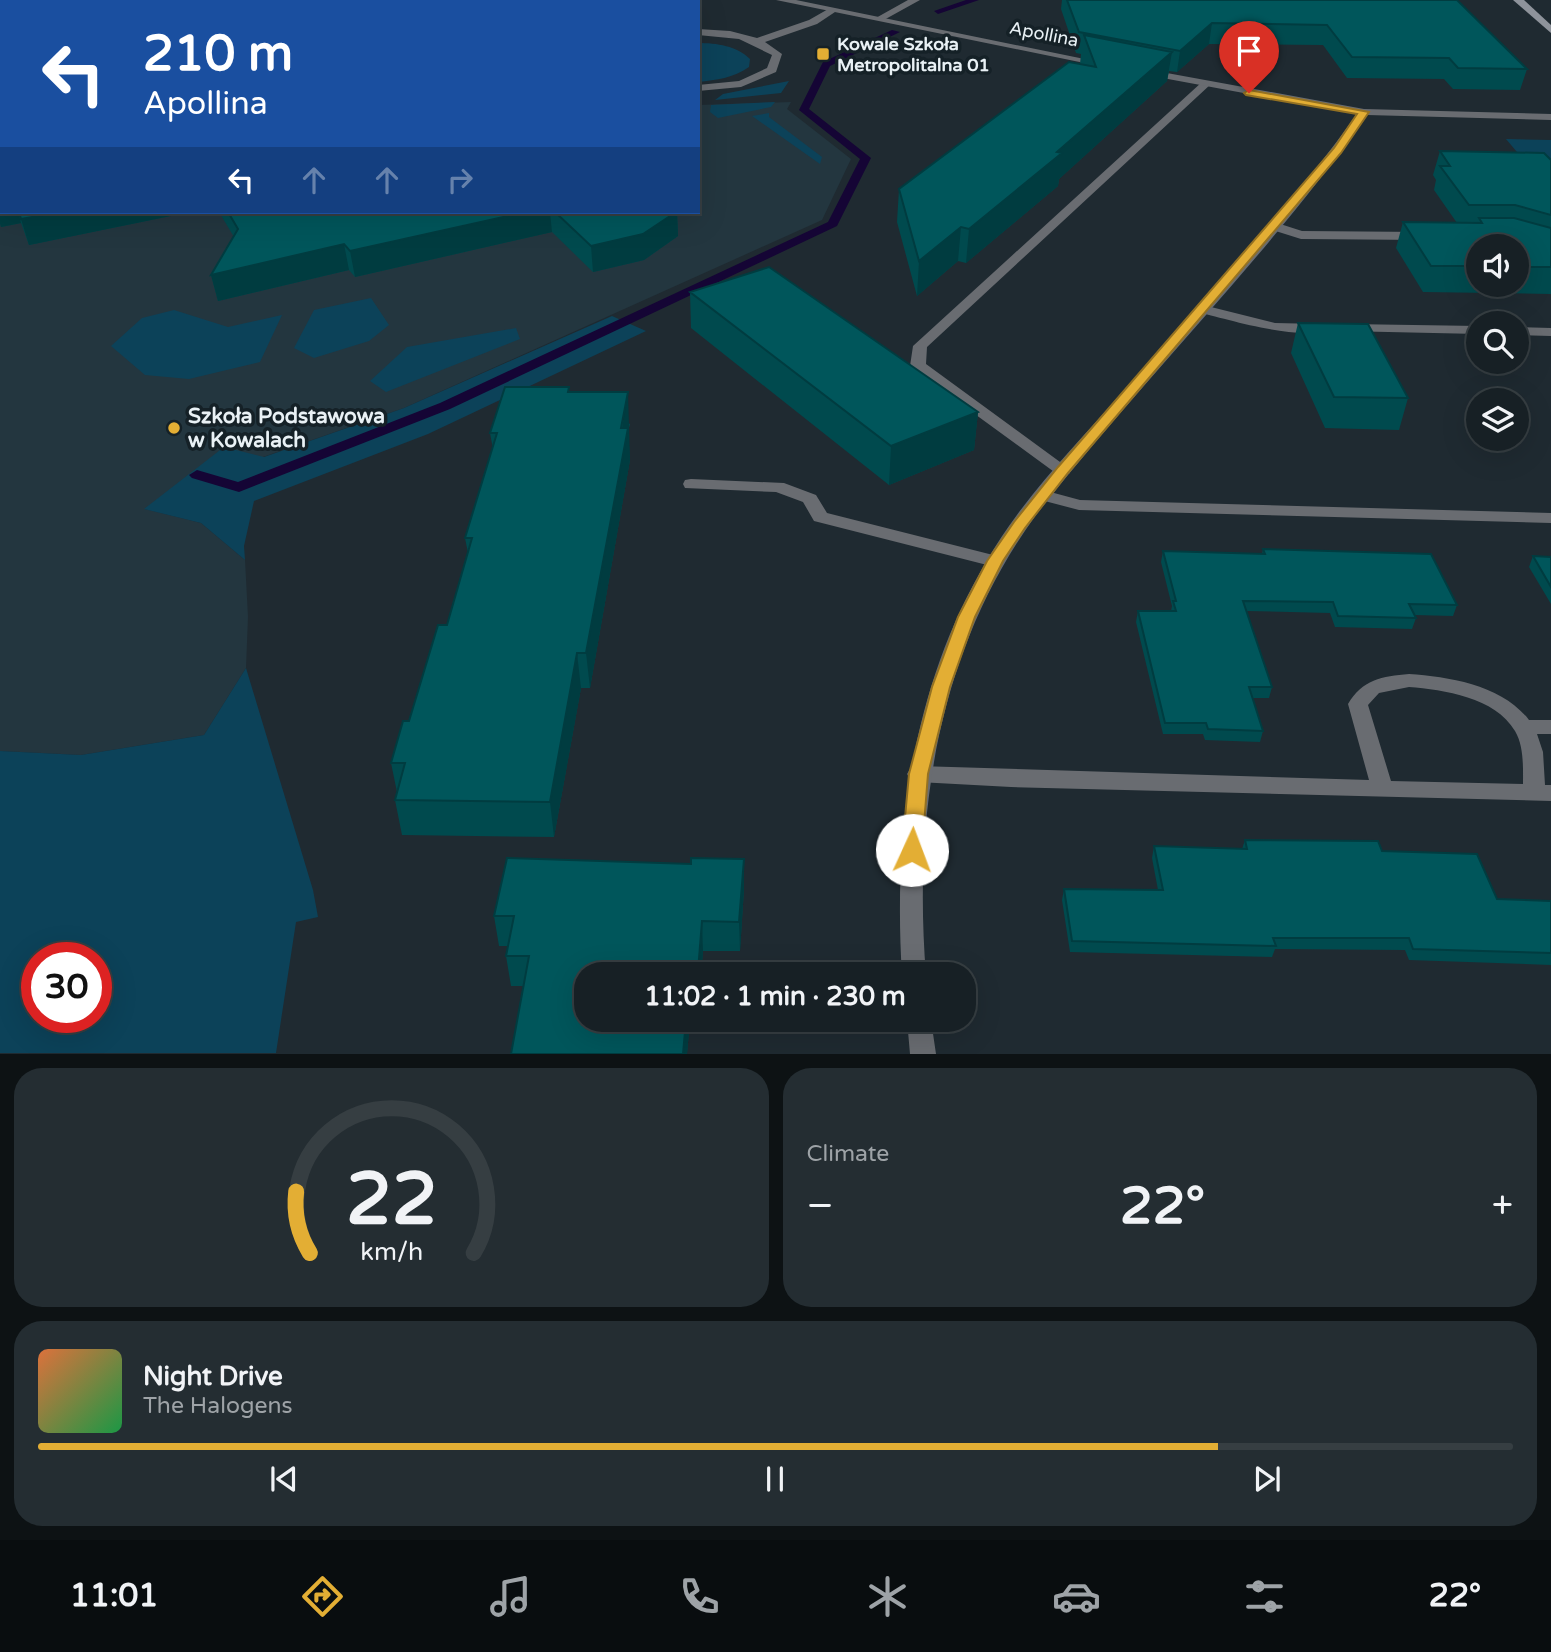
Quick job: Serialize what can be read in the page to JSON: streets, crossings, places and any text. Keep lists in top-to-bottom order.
{
  "streets": {
    "street": ["Apollina"]
  },
  "places": {
    "transit": ["Kowale Szkoła Metropolitalna 01"],
    "other": ["Szkoła Podstawowa w Kowalach"]
  },
  "page": {
    "turn": ["210 m", "Apollina"],
    "limit": "30",
    "trip": "11:02 · 1 min · 230 m",
    "tile": "Climate",
    "heat": ["−", "22°", "+"],
    "song": ["Night Drive", "The Halogens"],
    "tabs": ["11:01", "22°"],
    "gauge": ["22", "km/h"]
  }
}
